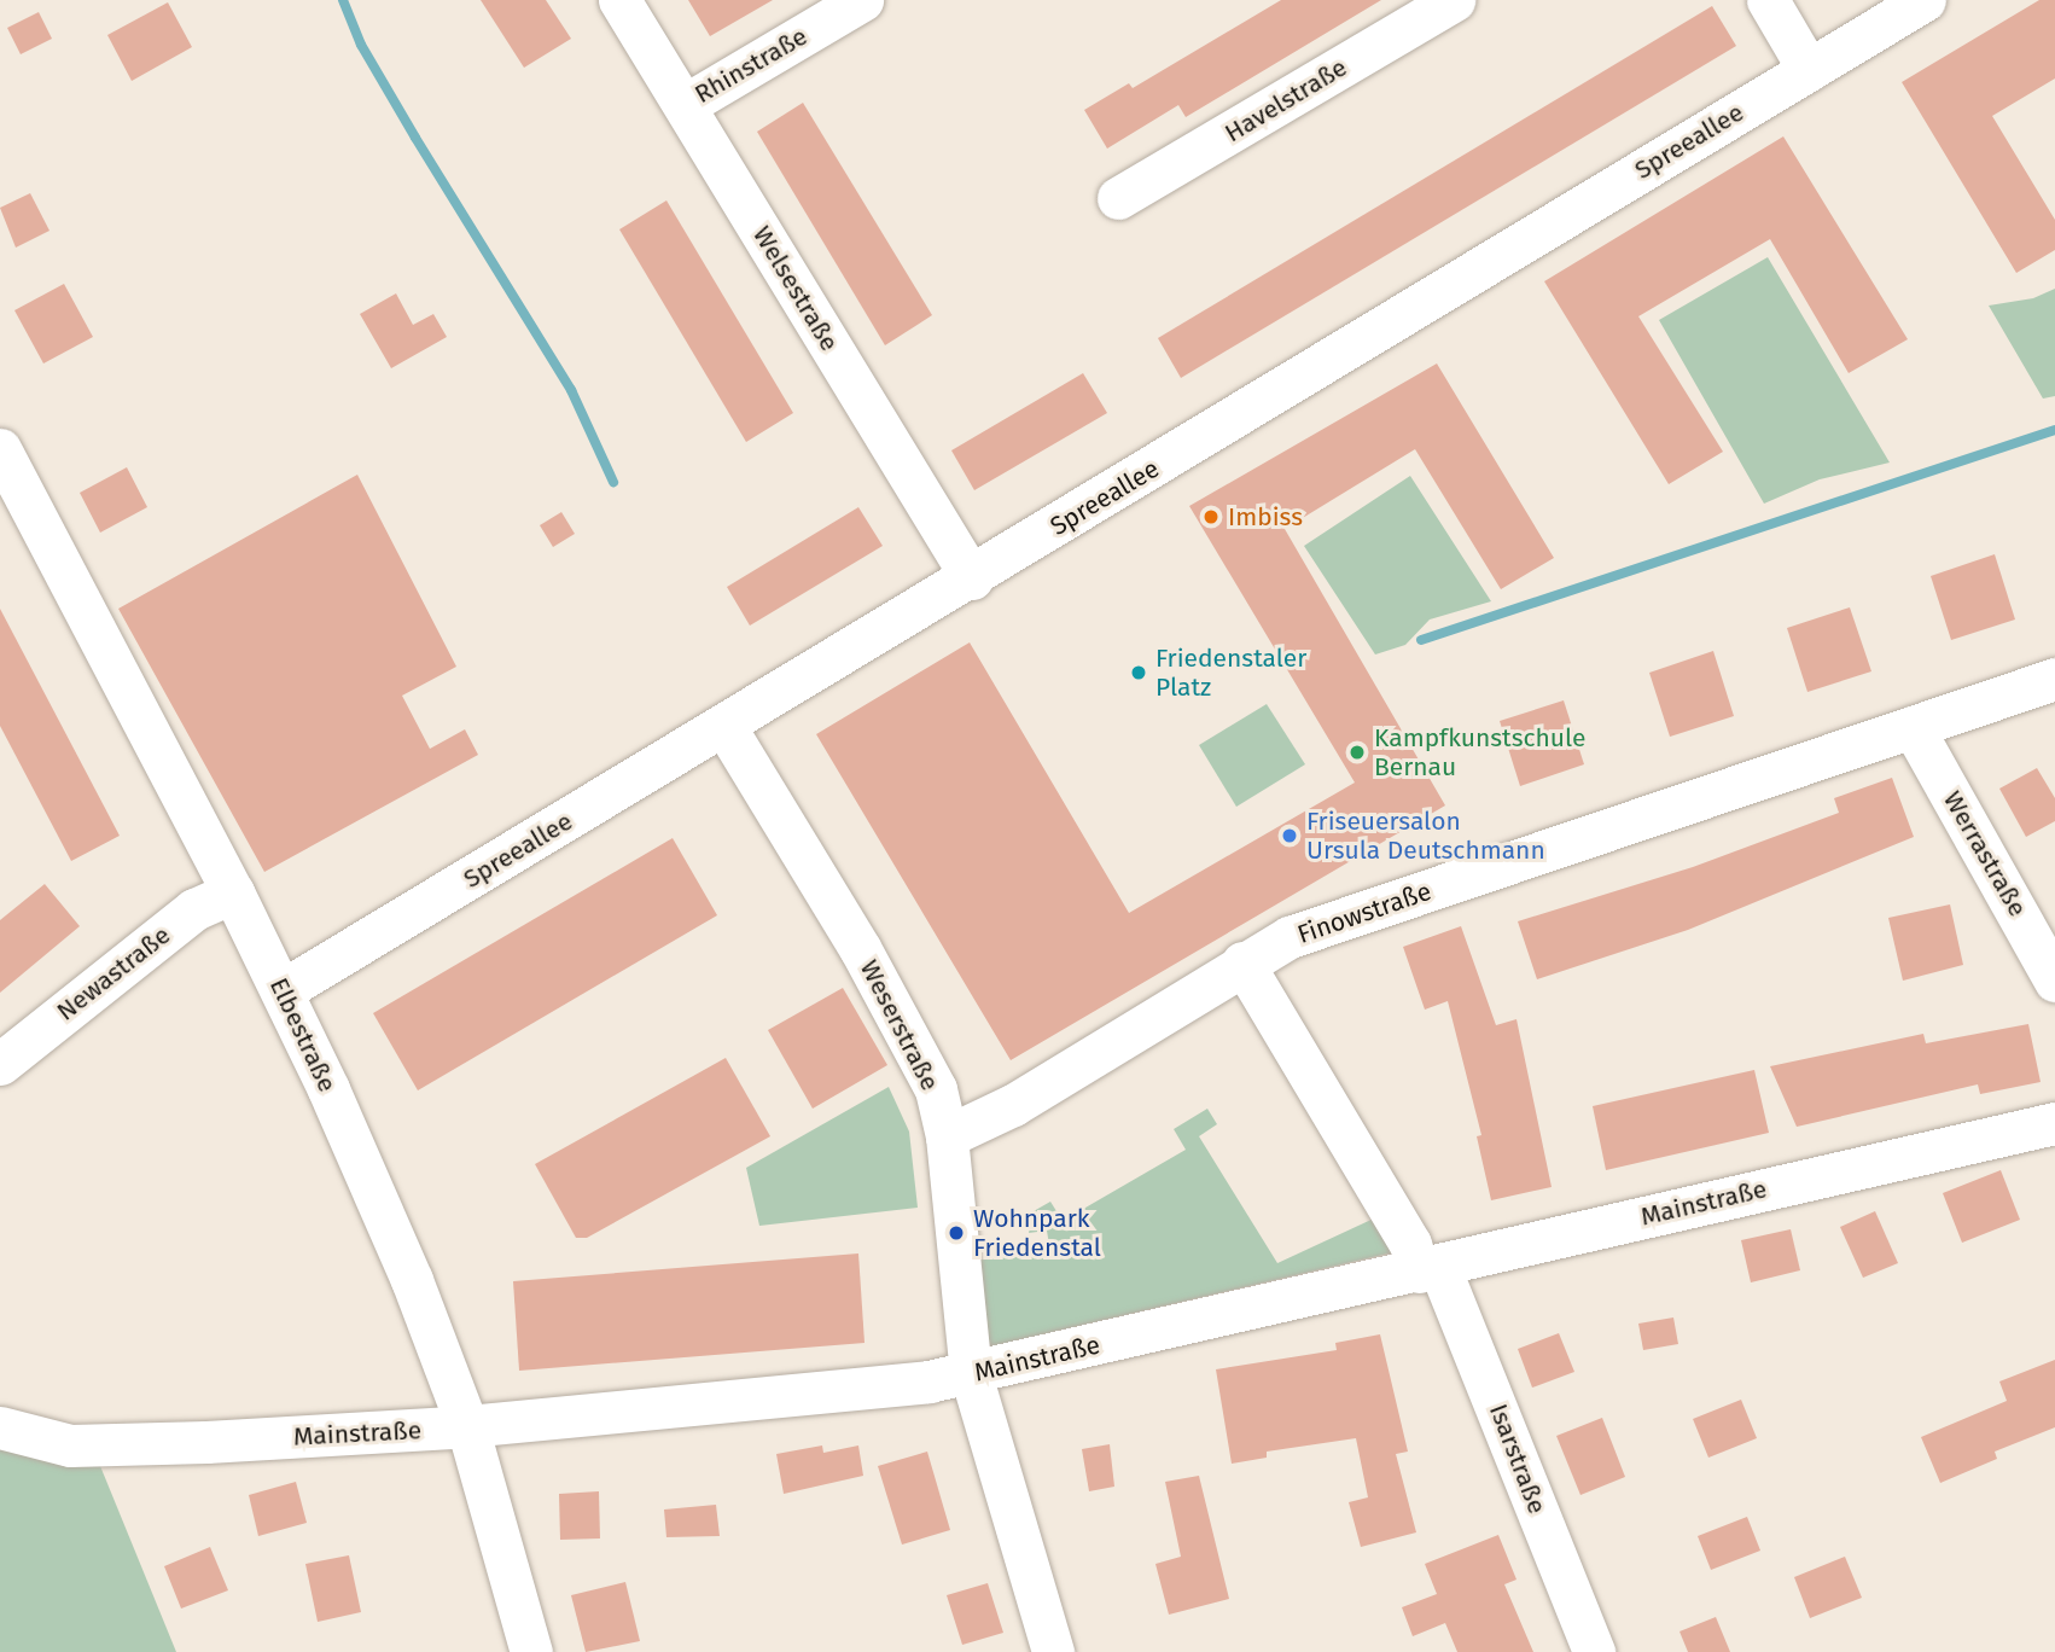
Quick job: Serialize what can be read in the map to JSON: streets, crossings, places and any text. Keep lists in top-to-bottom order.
{
  "streets": {
    "street": [
      "Rhinstraße",
      "Havelstraße",
      "Spreeallee",
      "Welsestraße",
      "Werrastraße",
      "Finowstraße",
      "Newastraße",
      "Weserstraße",
      "Elbestraße",
      "Mainstraße",
      "Isarstraße"
    ]
  },
  "crossings": [
    ["Rhinstraße", "Welsestraße"],
    ["Spreeallee", "Welsestraße"],
    ["Spreeallee", "Weserstraße"],
    ["Spreeallee", "Elbestraße"],
    ["Werrastraße", "Finowstraße"],
    ["Finowstraße", "Weserstraße"],
    ["Finowstraße", "Isarstraße"],
    ["Newastraße", "Elbestraße"],
    ["Weserstraße", "Mainstraße"],
    ["Elbestraße", "Mainstraße"],
    ["Mainstraße", "Isarstraße"]
  ],
  "places": [
    "Imbiss",
    "Friedenstaler Platz",
    "Kampfkunstschule Bernau",
    "Friseuersalon Ursula Deutschmann",
    "Wohnpark Friedenstal"
  ]
}
